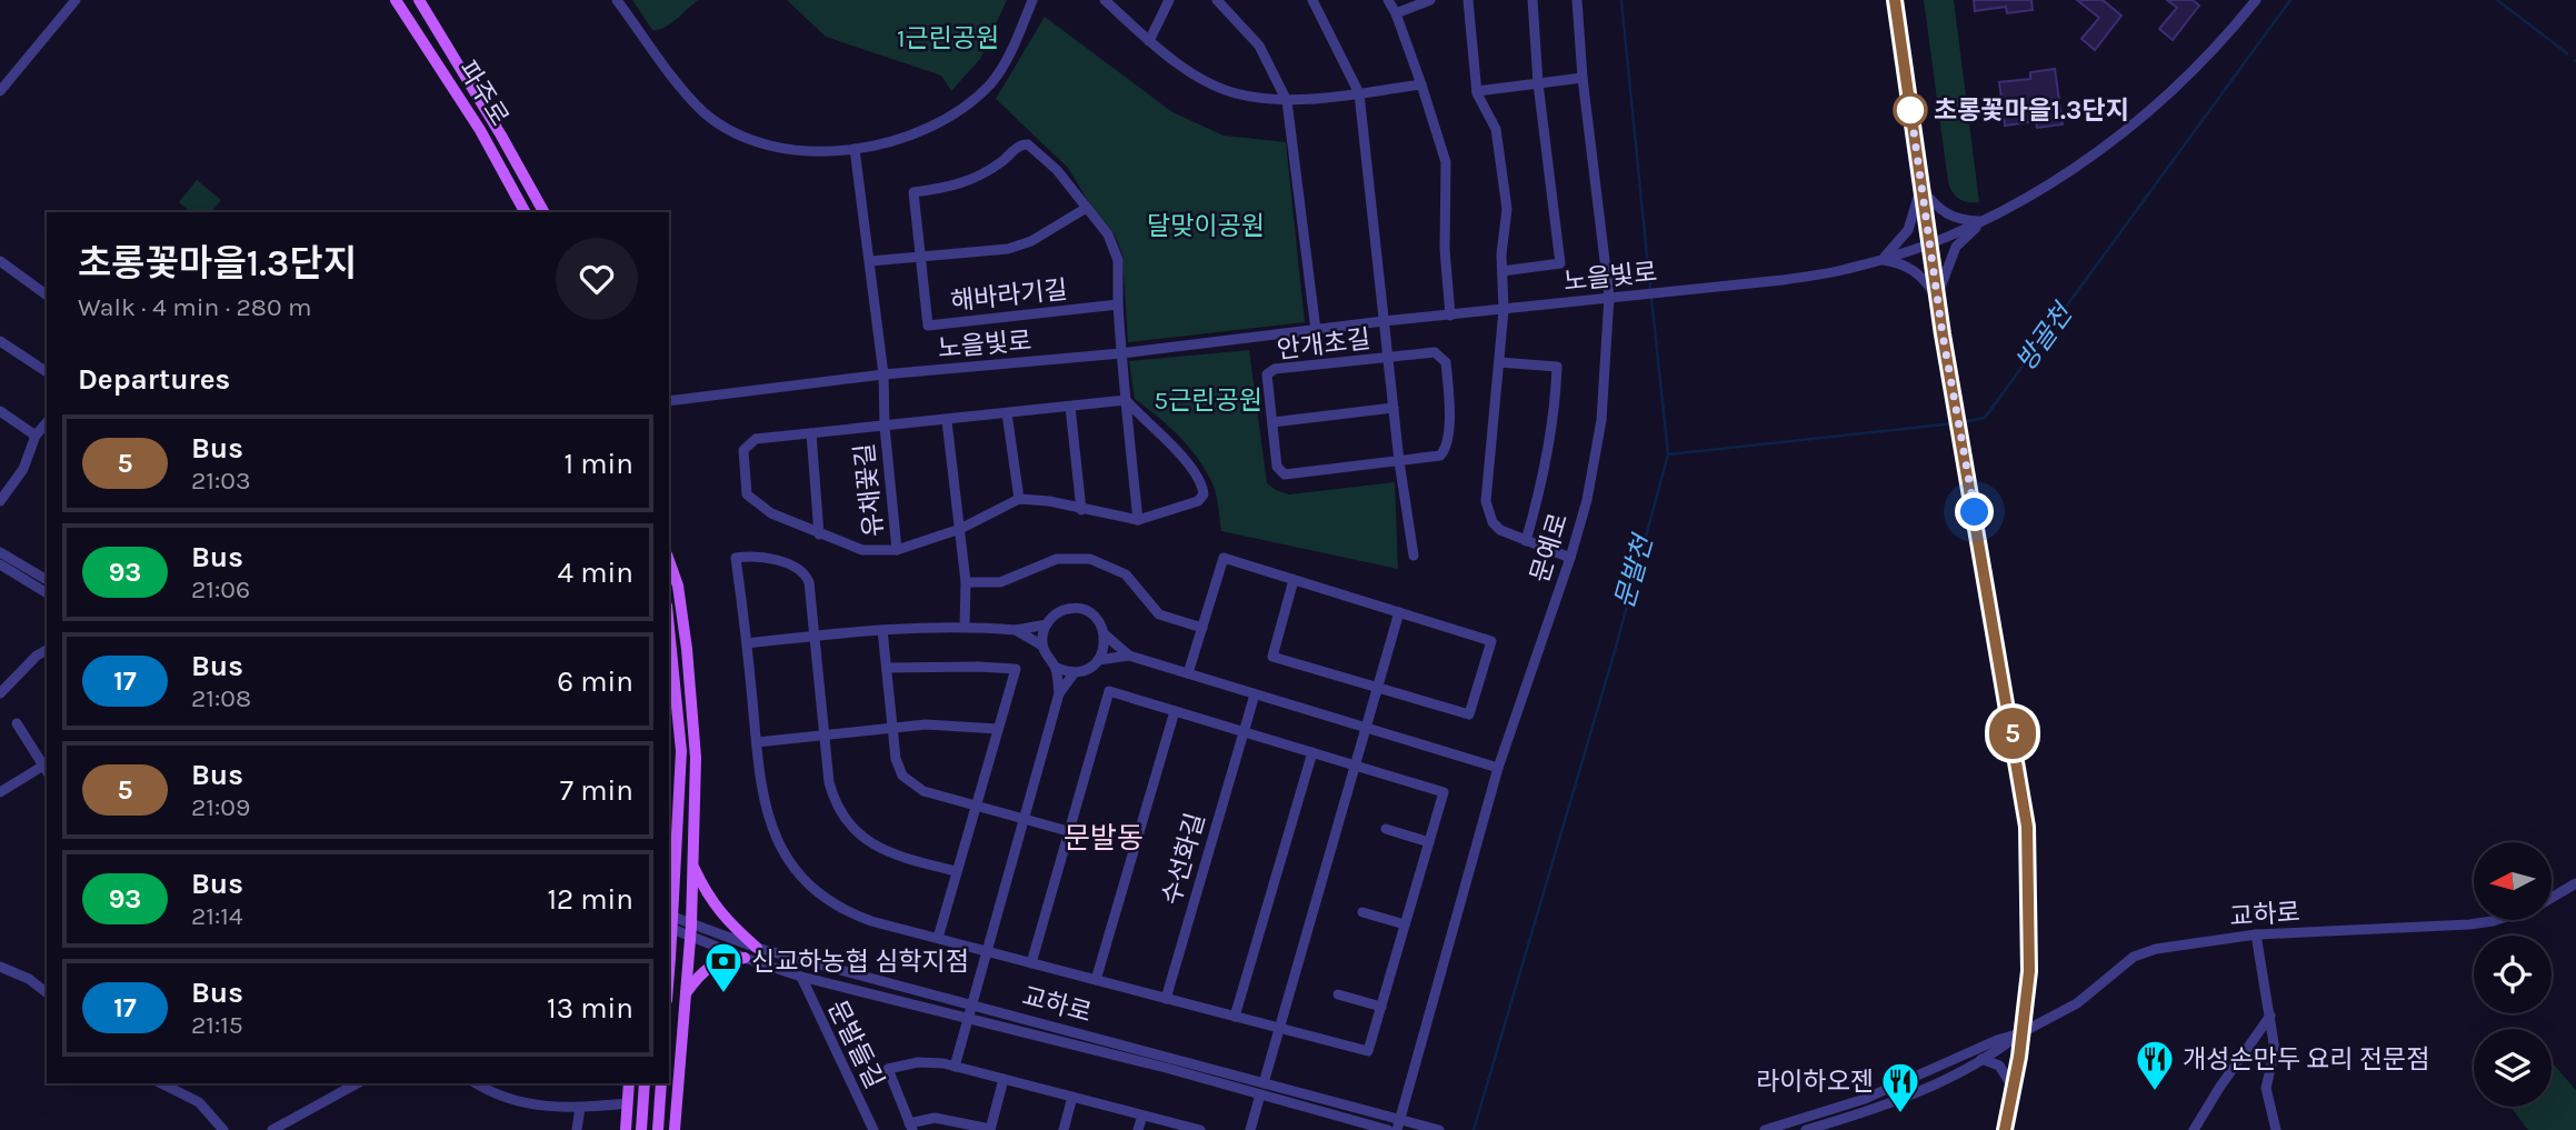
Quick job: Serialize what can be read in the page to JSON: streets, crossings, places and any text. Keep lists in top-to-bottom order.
{
  "streets": {
    "main road": ["파주로"],
    "street": [
      "노을빛로",
      "해바라기길",
      "안개초길",
      "유채꽃길",
      "문예로",
      "수선화길",
      "교하로",
      "문발들길"
    ]
  },
  "crossings": [
    ["노을빛로", "해바라기길"],
    ["노을빛로", "유채꽃길"],
    ["노을빛로", "문예로"],
    ["문예로", "교하로"],
    ["교하로", "문발들길"]
  ],
  "districts": ["문발동"],
  "water": ["방골천", "문발천"],
  "parks": ["1근린공원", "달맞이공원", "5근린공원"],
  "places": {
    "other": ["초롱꽃마을1.3단지"],
    "bank": ["신교하농협 심학지점"],
    "restaurant": ["개성손만두 요리 전문점", "라이하오젠"]
  },
  "lines": ["bus line 5"],
  "north": "left",
  "page": {
    "on_map": "5",
    "heading": [
      ["초롱꽃마을1.3단지", "Walk · 4 min · 280 m"],
      "Departures"
    ],
    "list": [
      {
        "mark": "5",
        "name": "Bus",
        "note": "21:03",
        "value": "1 min"
      },
      {
        "mark": "93",
        "name": "Bus",
        "note": "21:06",
        "value": "4 min"
      },
      {
        "mark": "17",
        "name": "Bus",
        "note": "21:08",
        "value": "6 min"
      },
      {
        "mark": "5",
        "name": "Bus",
        "note": "21:09",
        "value": "7 min"
      },
      {
        "mark": "93",
        "name": "Bus",
        "note": "21:14",
        "value": "12 min"
      },
      {
        "mark": "17",
        "name": "Bus",
        "note": "21:15",
        "value": "13 min"
      }
    ]
  }
}
